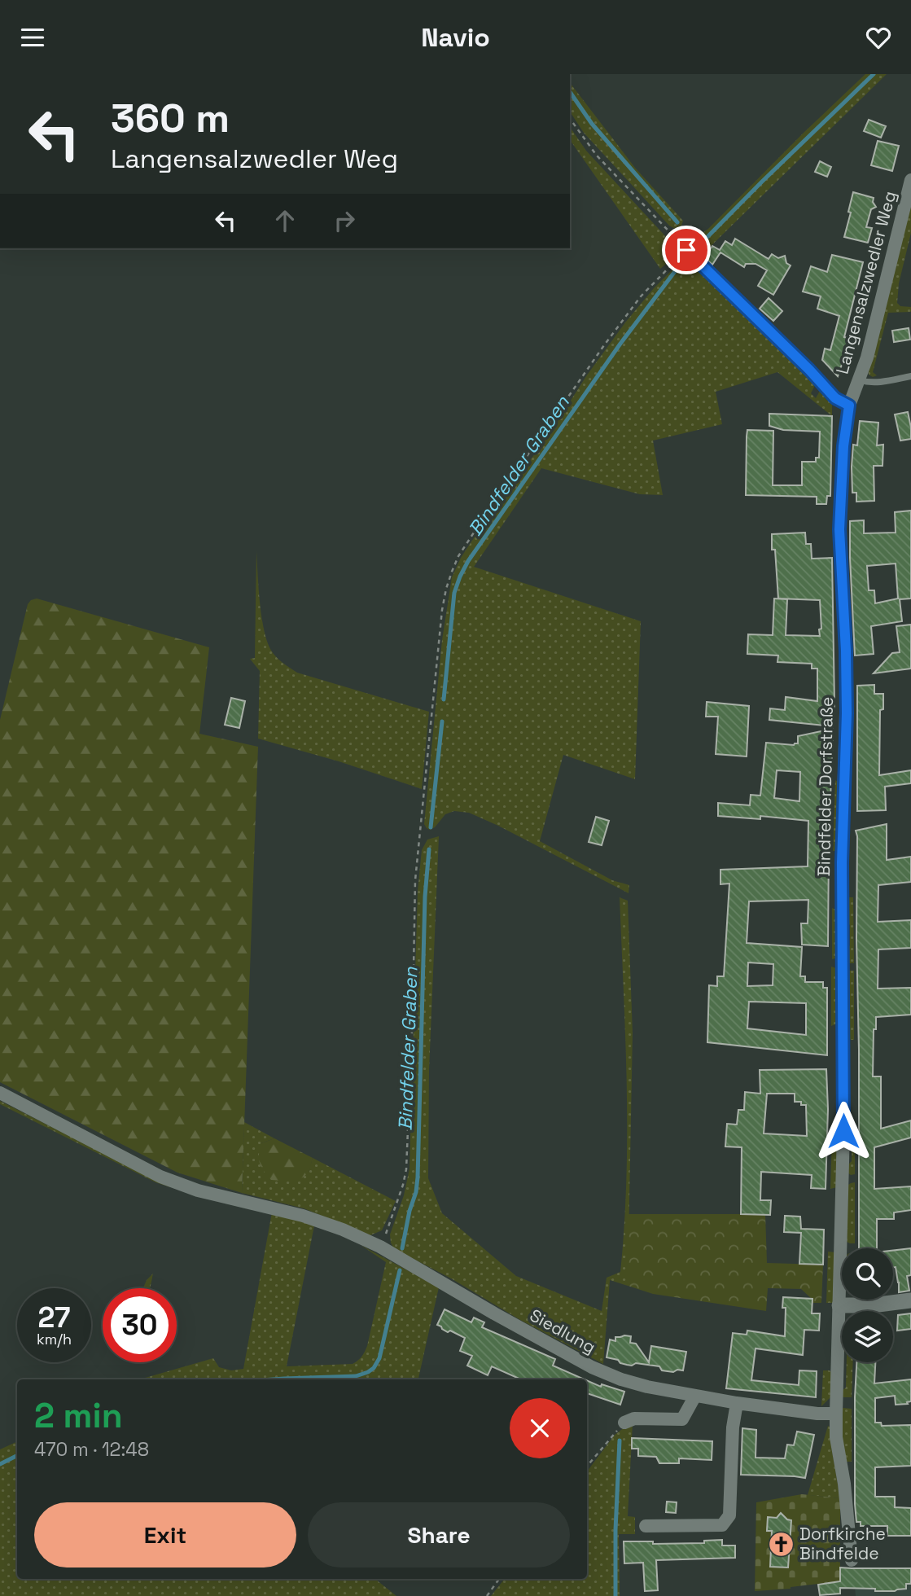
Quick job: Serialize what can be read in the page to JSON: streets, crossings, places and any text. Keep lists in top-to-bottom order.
{
  "streets": {
    "street": ["Langensalzwedler Weg", "Bindfelder Dorfstraße", "Siedlung"]
  },
  "crossings": [
    ["Langensalzwedler Weg", "Bindfelder Dorfstraße"],
    ["Bindfelder Dorfstraße", "Siedlung"]
  ],
  "water": ["Bindfelder Graben"],
  "places": {
    "church": ["Dorfkirche Bindfelde"]
  },
  "page": {
    "header": "Navio",
    "turn": ["360 m", "Langensalzwedler Weg"],
    "speed": "27 km/h",
    "limit": "30",
    "heading": ["2 min", "470 m · 12:48"],
    "buttons": ["Exit", "Share"]
  }
}
